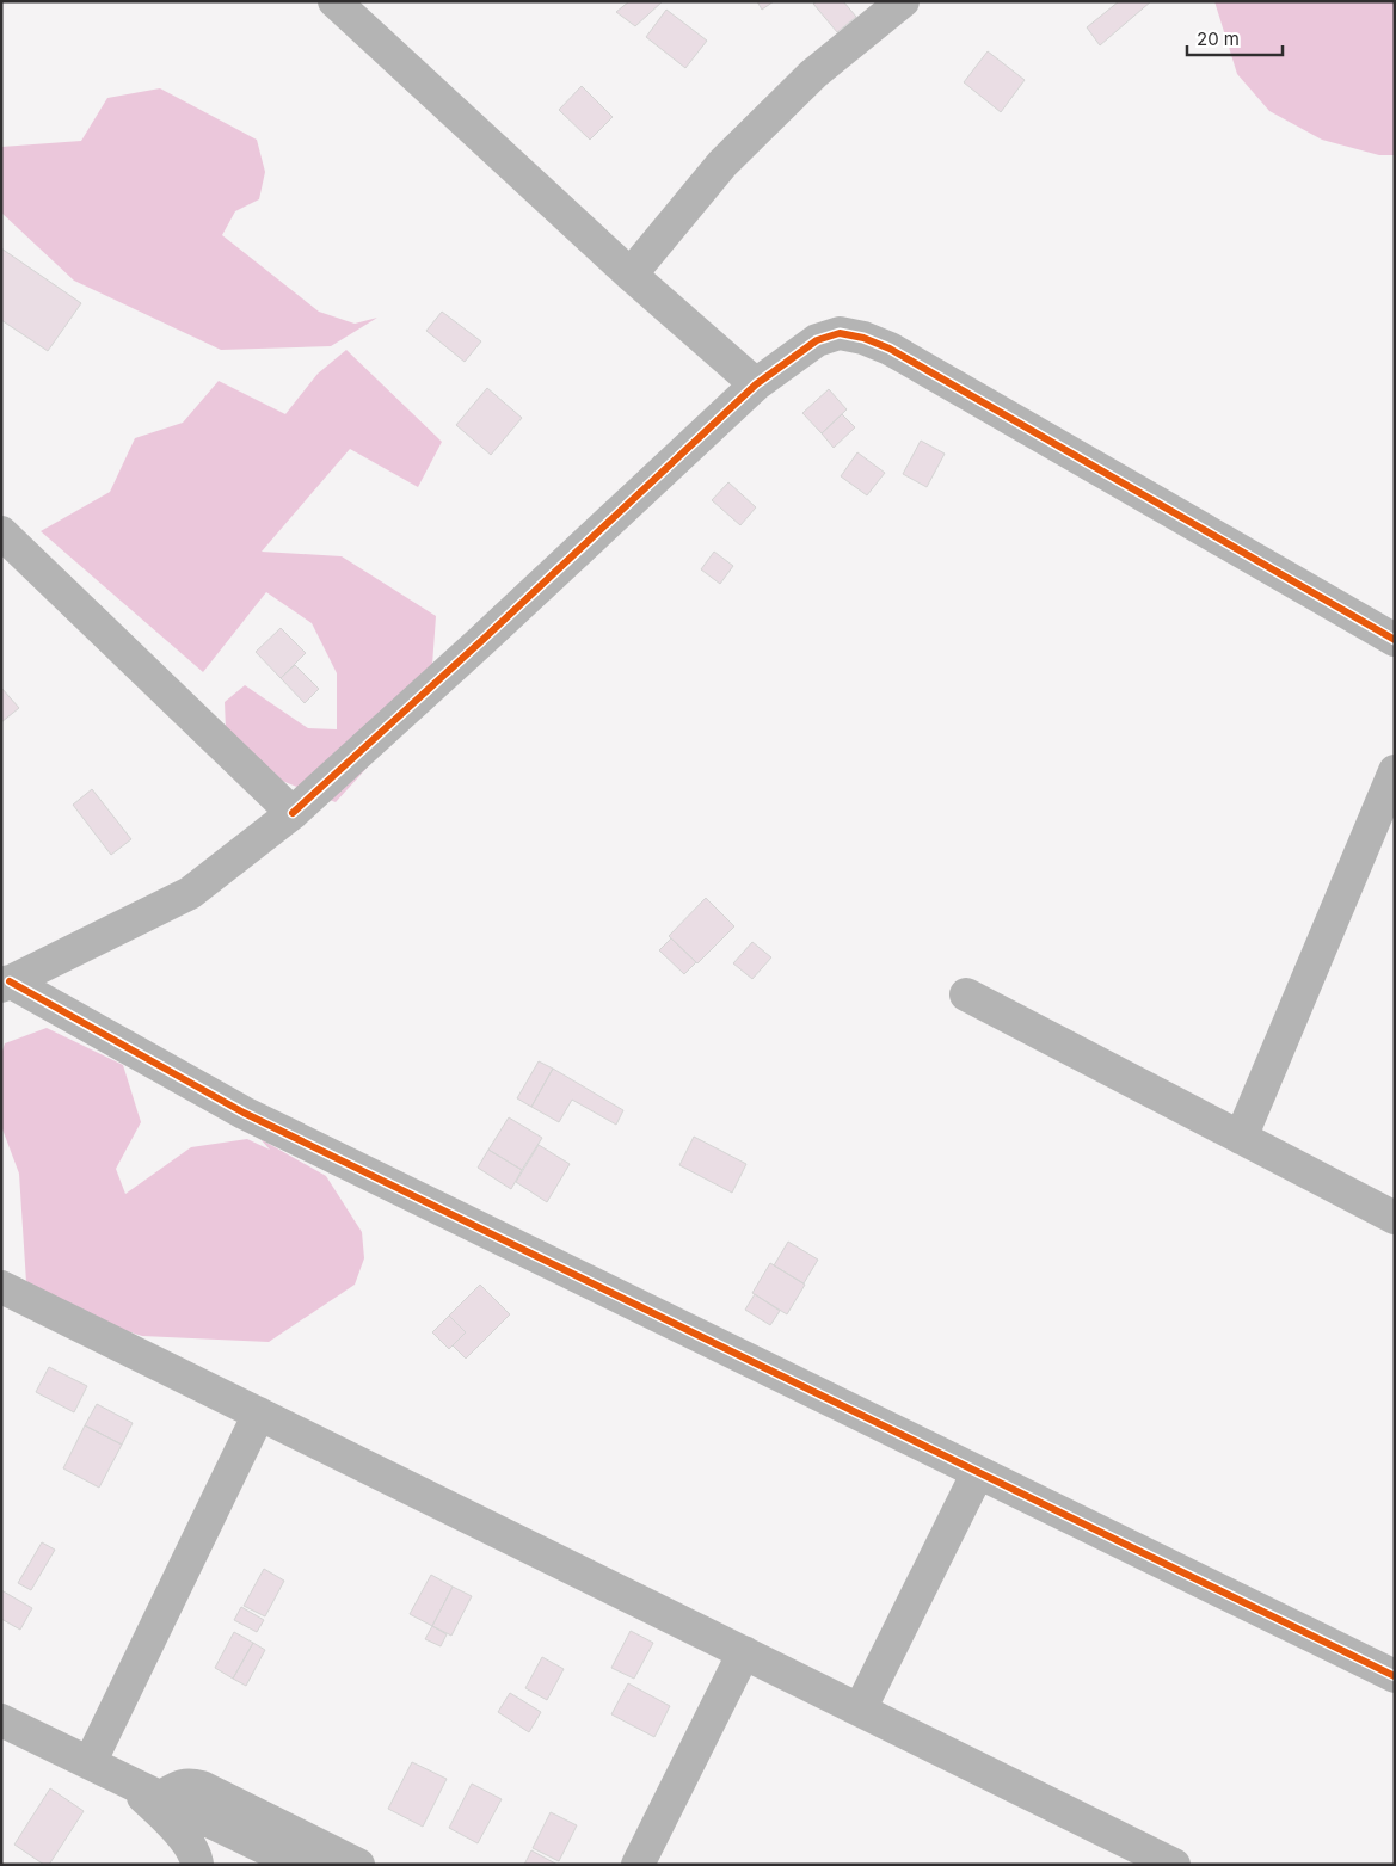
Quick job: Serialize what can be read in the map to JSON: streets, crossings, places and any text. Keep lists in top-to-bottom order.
{
  "scale_bar": "20 m"
}
